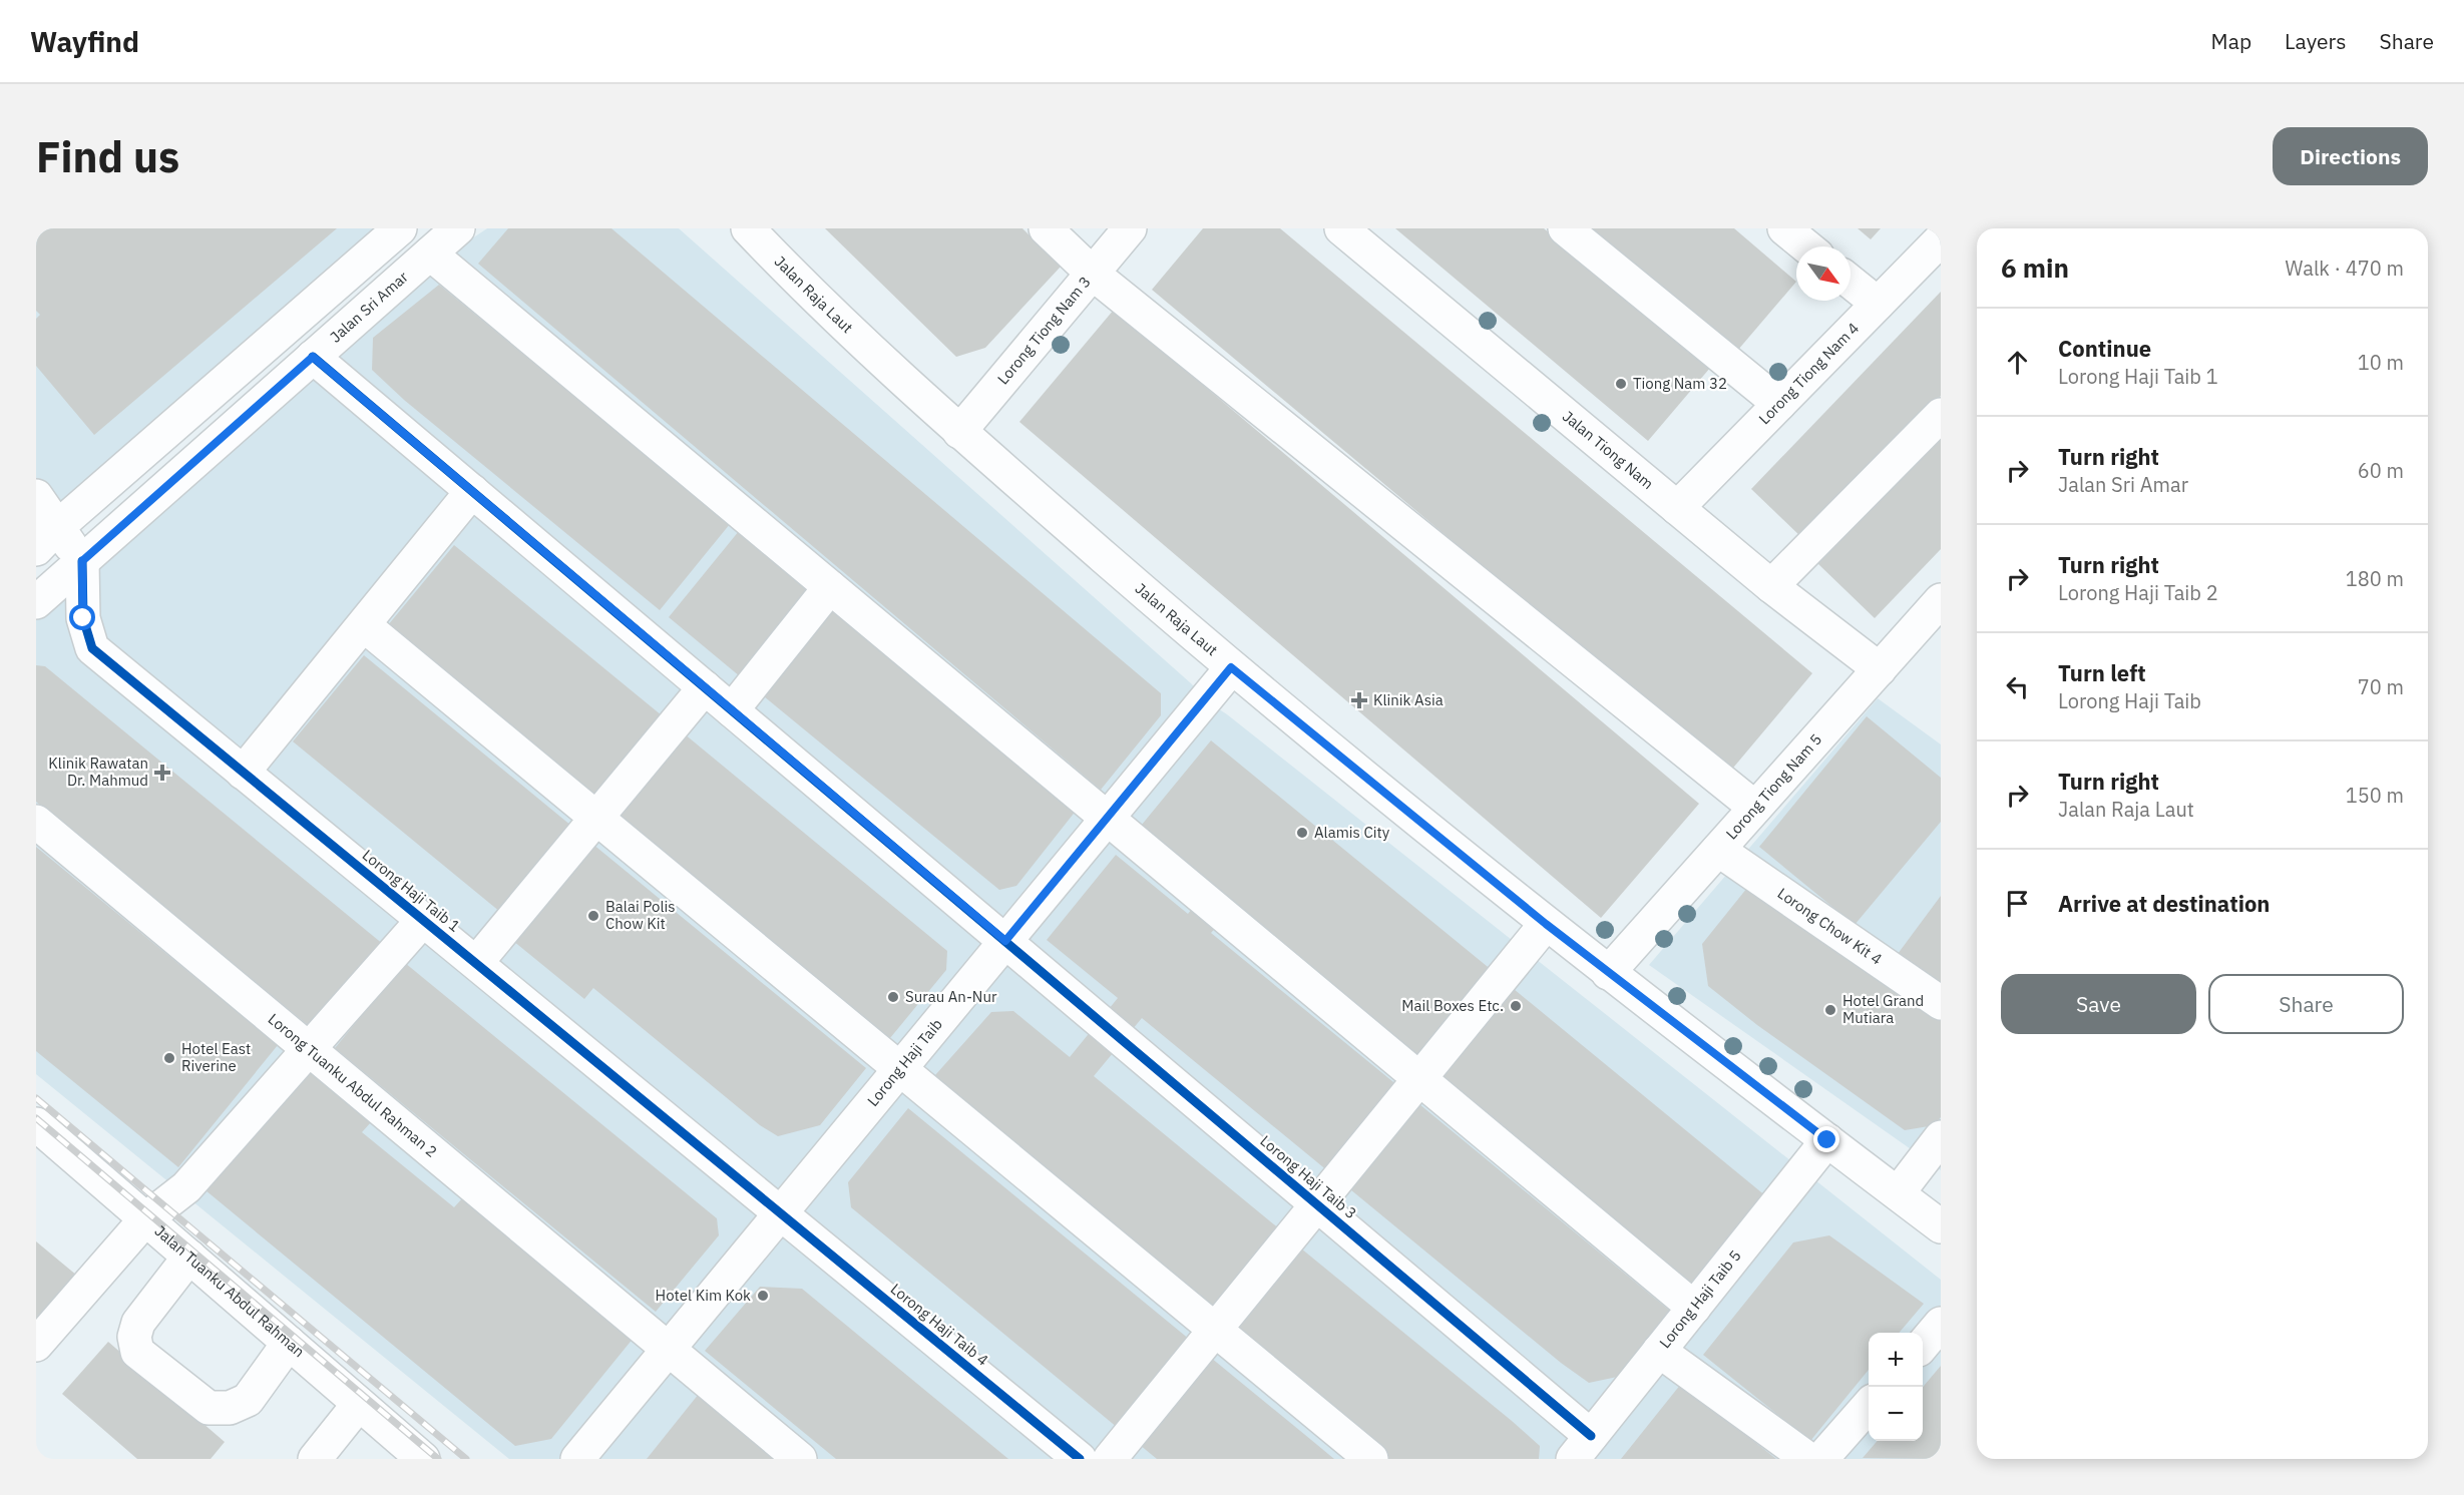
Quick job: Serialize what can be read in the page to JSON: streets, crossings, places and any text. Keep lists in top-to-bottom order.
{
  "streets": {
    "street": [
      "Jalan Raja Laut",
      "Jalan Sri Amar",
      "Lorong Tiong Nam 3",
      "Lorong Tiong Nam 4",
      "Jalan Tiong Nam",
      "Lorong Tiong Nam 5",
      "Lorong Haji Taib 1",
      "Lorong Chow Kit 4",
      "Lorong Haji Taib",
      "Lorong Tuanku Abdul Rahman 2",
      "Lorong Haji Taib 3",
      "Jalan Tuanku Abdul Rahman",
      "Lorong Haji Taib 5",
      "Lorong Haji Taib 4"
    ]
  },
  "crossings": [
    ["Jalan Raja Laut", "Lorong Tiong Nam 3"],
    ["Jalan Raja Laut", "Lorong Tiong Nam 5"],
    ["Jalan Raja Laut", "Lorong Haji Taib"],
    ["Jalan Raja Laut", "Lorong Haji Taib 5"],
    ["Jalan Sri Amar", "Lorong Haji Taib 1"],
    ["Jalan Sri Amar", "Lorong Haji Taib 3"],
    ["Lorong Tiong Nam 4", "Jalan Tiong Nam"],
    ["Jalan Tiong Nam", "Lorong Tiong Nam 5"],
    ["Lorong Tiong Nam 5", "Lorong Chow Kit 4"],
    ["Lorong Haji Taib 1", "Lorong Haji Taib"],
    ["Lorong Haji Taib 1", "Lorong Haji Taib 4"],
    ["Lorong Haji Taib", "Lorong Tuanku Abdul Rahman 2"],
    ["Lorong Haji Taib", "Lorong Haji Taib 3"],
    ["Lorong Haji Taib", "Lorong Haji Taib 4"],
    ["Lorong Haji Taib 3", "Lorong Haji Taib 5"]
  ],
  "places": {
    "other": [
      "Tiong Nam 32",
      "Alamis City",
      "Balai Polis Chow Kit",
      "Surau An-Nur",
      "Mail Boxes Etc.",
      "Hotel Grand Mutiara",
      "Hotel East Riverine",
      "Hotel Kim Kok"
    ],
    "health": ["Klinik Asia", "Klinik Rawatan Dr. Mahmud"]
  },
  "north": "bottom right",
  "page": {
    "header": "Wayfind",
    "nav": ["Map", "Layers", "Share"],
    "buttons": [
      "Directions",
      ["Save", "Share"]
    ],
    "title": "Find us",
    "heading": ["6 min", "Walk · 470 m"],
    "list": [
      ["Continue", "Lorong Haji Taib 1", "10 m"],
      ["Turn right", "Jalan Sri Amar", "60 m"],
      ["Turn right", "Lorong Haji Taib 2", "180 m"],
      ["Turn left", "Lorong Haji Taib", "70 m"],
      ["Turn right", "Jalan Raja Laut", "150 m"],
      "Arrive at destination"
    ],
    "map_buttons": ["+", "−"]
  }
}
